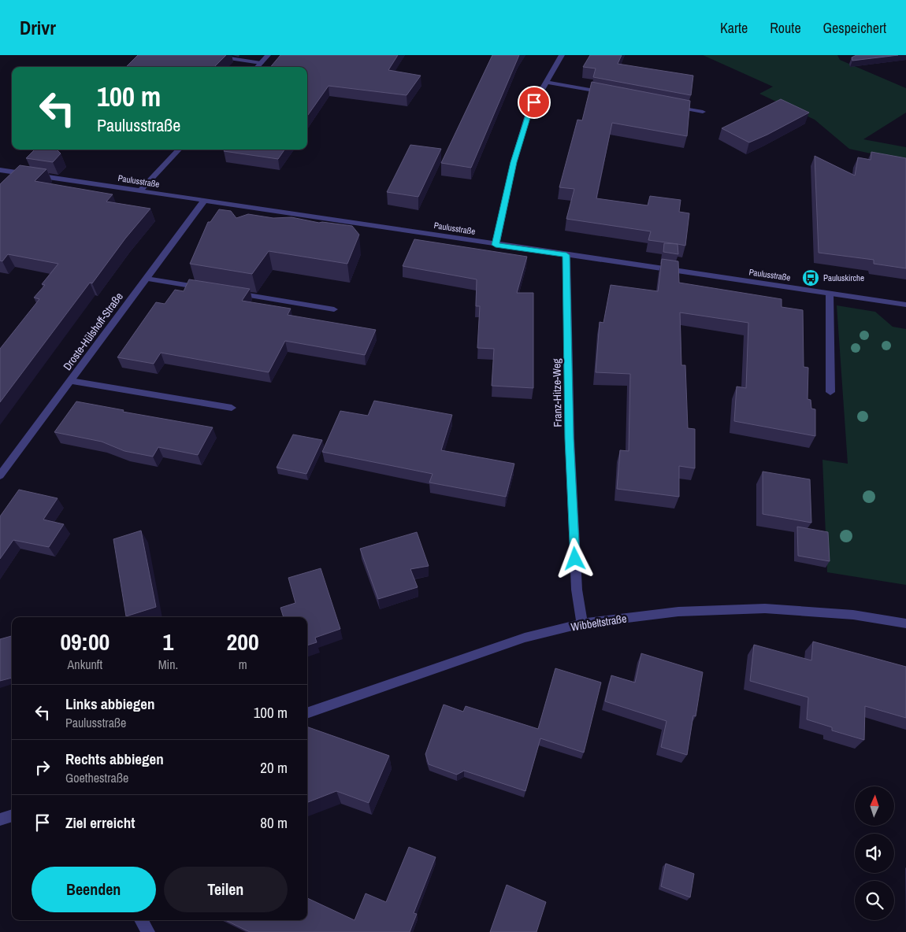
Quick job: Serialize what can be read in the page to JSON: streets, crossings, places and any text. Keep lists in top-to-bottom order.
{
  "streets": {
    "street": [
      "Paulusstraße",
      "Droste-Hülshoff-Straße",
      "Franz-Hitze-Weg",
      "Wibbeltstraße"
    ]
  },
  "crossings": [
    ["Paulusstraße", "Droste-Hülshoff-Straße"],
    ["Paulusstraße", "Franz-Hitze-Weg"],
    ["Franz-Hitze-Weg", "Wibbeltstraße"]
  ],
  "places": {
    "bus stop": ["Pauluskirche"]
  },
  "north": "top",
  "page": {
    "header": "Drivr",
    "nav": ["Karte", "Route", "Gespeichert"],
    "turn": ["100 m", "Paulusstraße"],
    "eta": [
      "09:00",
      "Ankunft",
      "1",
      "Min.",
      "200",
      "m"
    ],
    "list": [
      {
        "name": "Links abbiegen",
        "note": "Paulusstraße",
        "value": "100 m"
      },
      {
        "name": "Rechts abbiegen",
        "note": "Goethestraße",
        "value": "20 m"
      },
      {
        "name": "Ziel erreicht",
        "value": "80 m"
      }
    ],
    "buttons": ["Beenden", "Teilen"]
  }
}
